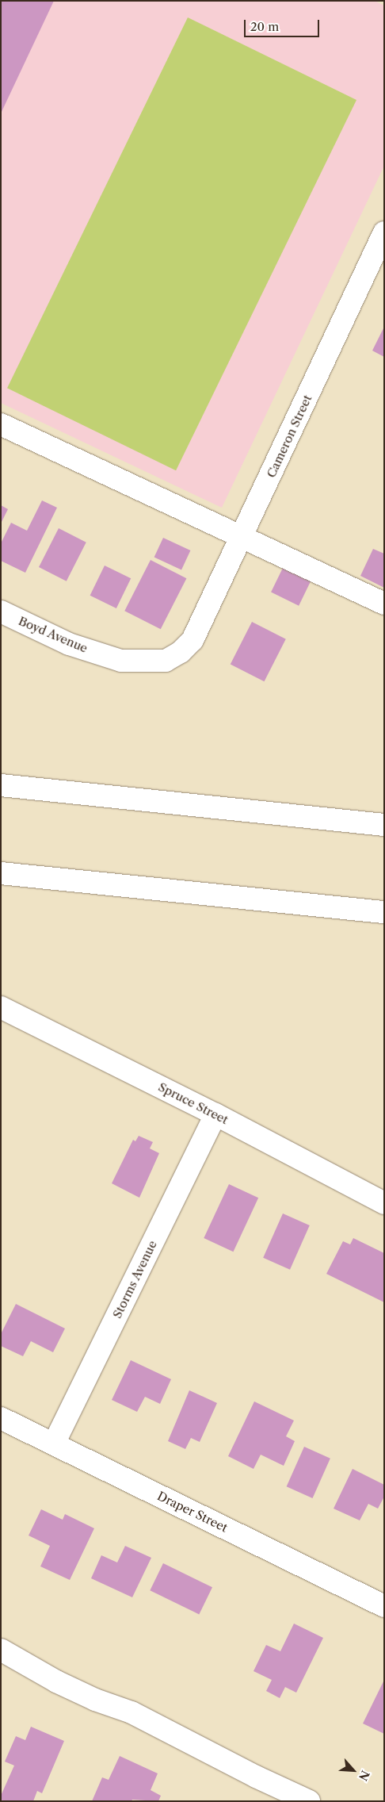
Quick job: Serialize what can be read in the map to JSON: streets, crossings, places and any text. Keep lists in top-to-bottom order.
{
  "streets": {
    "main road": [
      "Cameron Street",
      "Boyd Avenue",
      "Spruce Street",
      "Storms Avenue",
      "Draper Street"
    ]
  },
  "crossings": [
    ["Cameron Street", "Boyd Avenue"],
    ["Spruce Street", "Storms Avenue"],
    ["Storms Avenue", "Draper Street"]
  ],
  "scale_bar": "20 m",
  "north": "bottom right"
}
